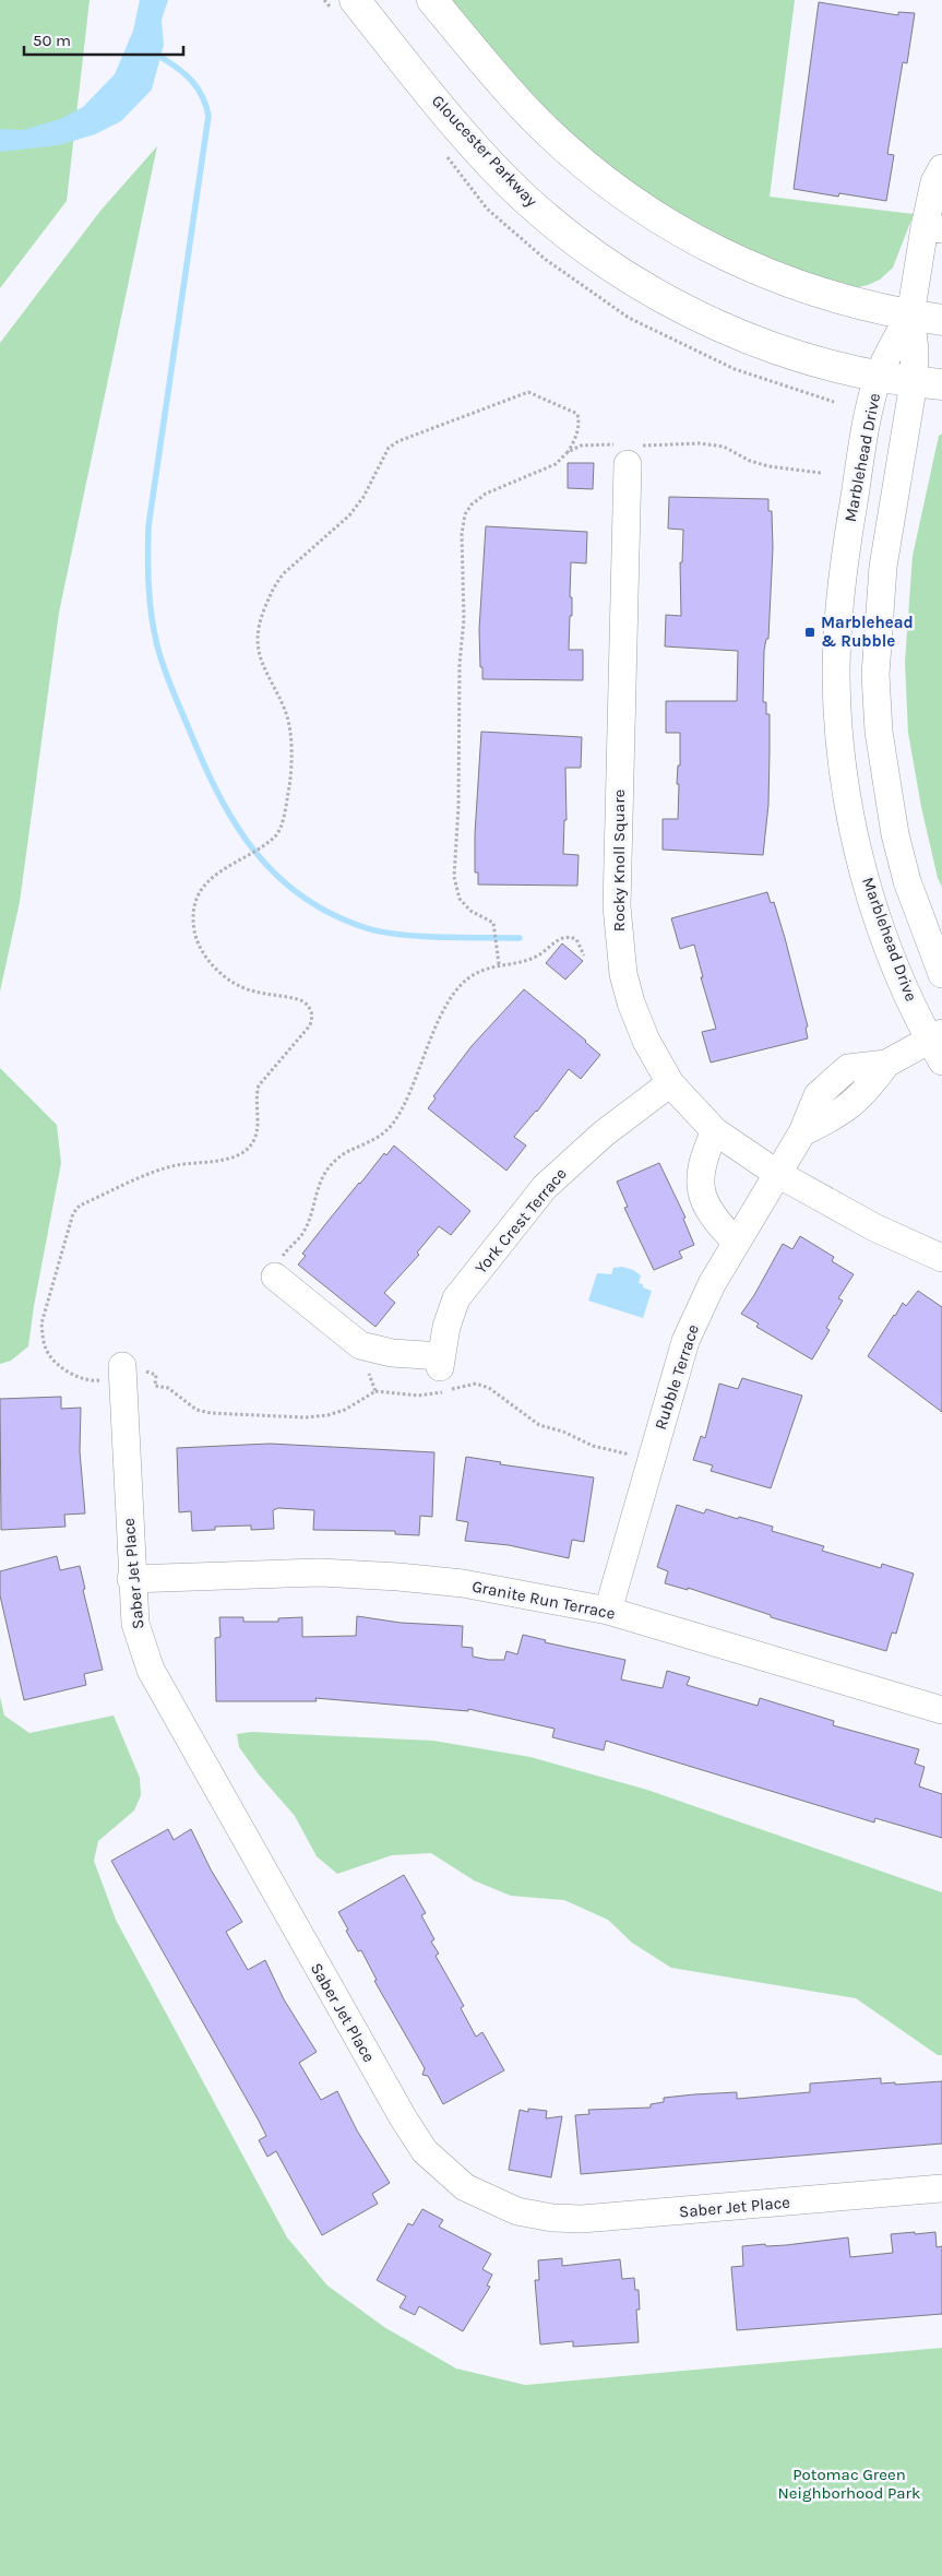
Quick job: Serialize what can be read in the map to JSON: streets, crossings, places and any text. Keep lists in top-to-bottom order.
{
  "streets": {
    "main road": ["Gloucester Parkway"],
    "street": [
      "Marblehead Drive",
      "Rocky Knoll Square",
      "York Crest Terrace",
      "Rubble Terrace",
      "Saber Jet Place",
      "Granite Run Terrace"
    ]
  },
  "crossings": [
    ["Gloucester Parkway", "Marblehead Drive"],
    ["Marblehead Drive", "Rubble Terrace"],
    ["Rocky Knoll Square", "York Crest Terrace"],
    ["Rocky Knoll Square", "Rubble Terrace"],
    ["Rubble Terrace", "Granite Run Terrace"],
    ["Saber Jet Place", "Granite Run Terrace"]
  ],
  "parks": ["Potomac Green Neighborhood Park"],
  "places": {
    "transit": ["Marblehead & Rubble"]
  },
  "scale_bar": "50 m"
}
